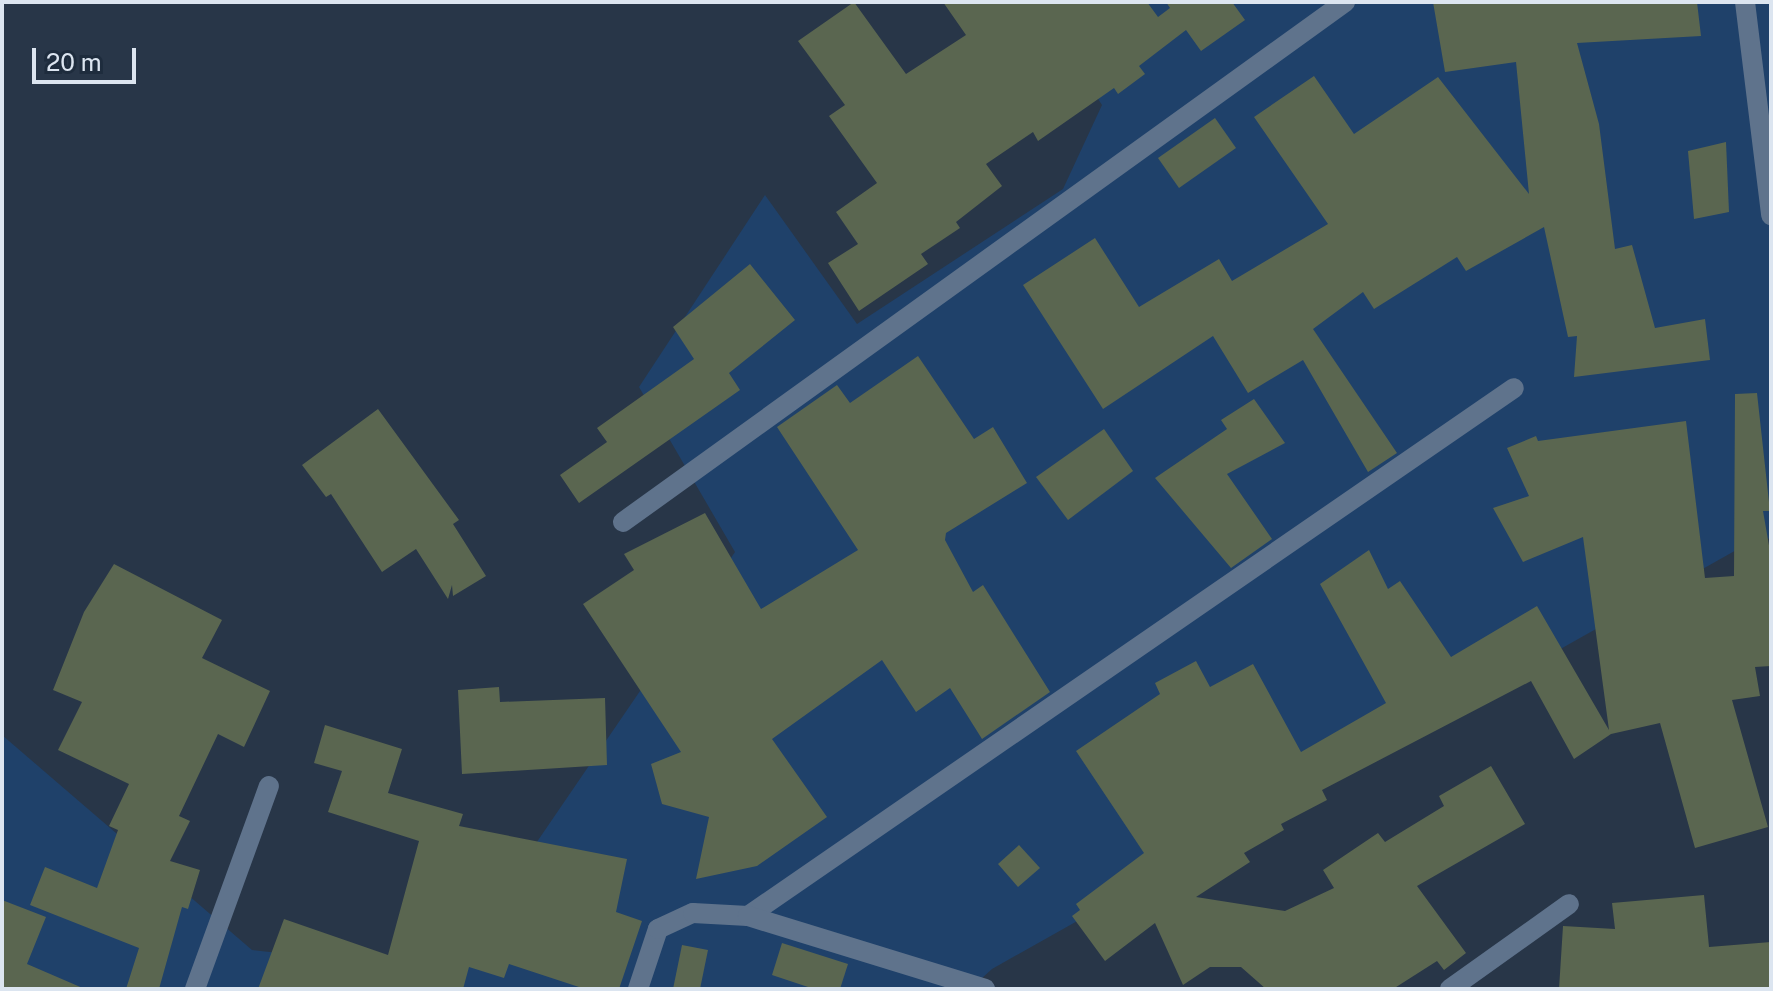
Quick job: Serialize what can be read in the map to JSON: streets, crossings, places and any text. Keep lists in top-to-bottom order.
{
  "scale_bar": "20 m"
}
